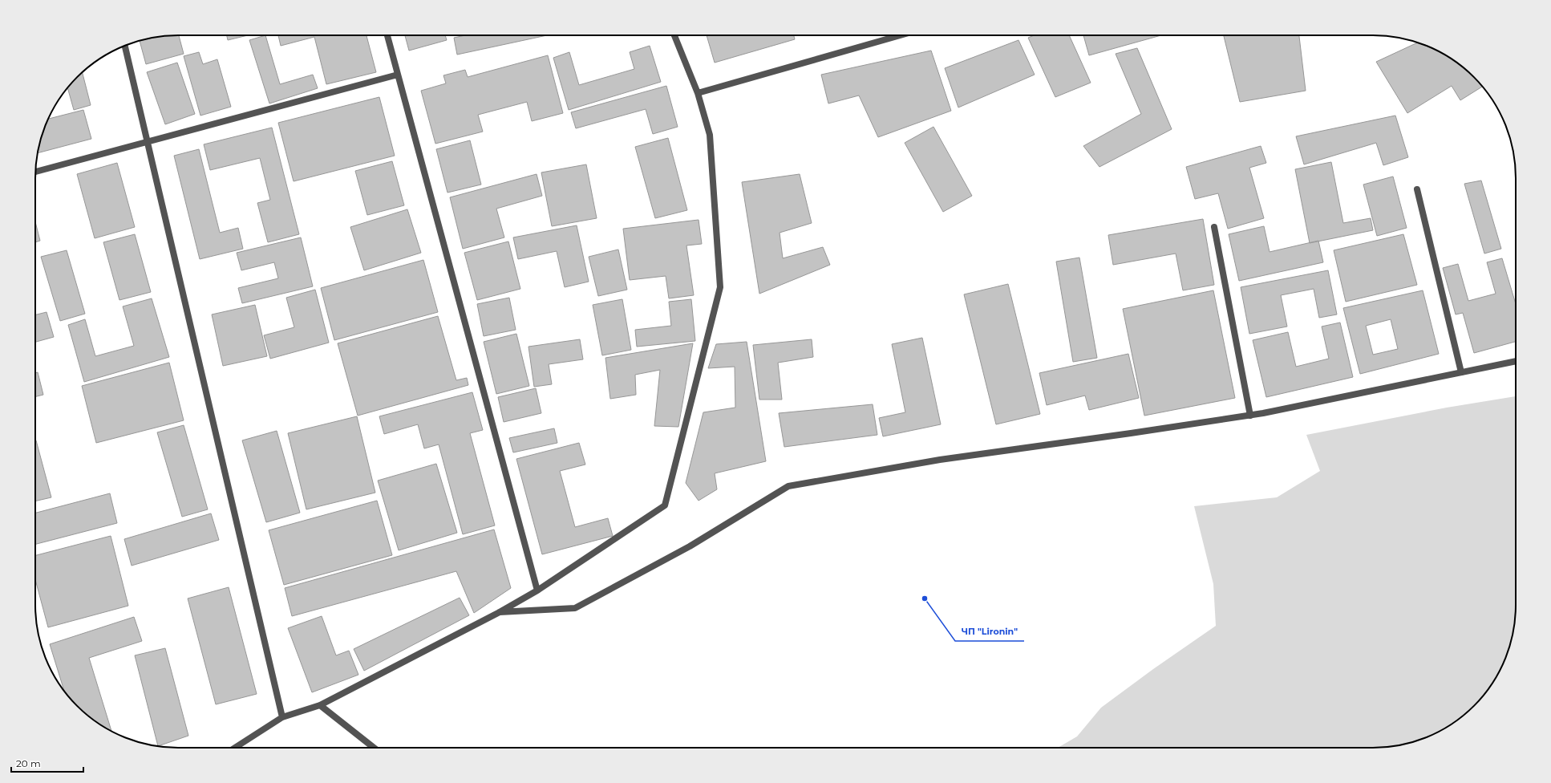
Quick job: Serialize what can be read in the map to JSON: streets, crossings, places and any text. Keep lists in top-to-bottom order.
{
  "places": ["ЧП \"Lironin\""],
  "scale_bar": "20 m"
}
